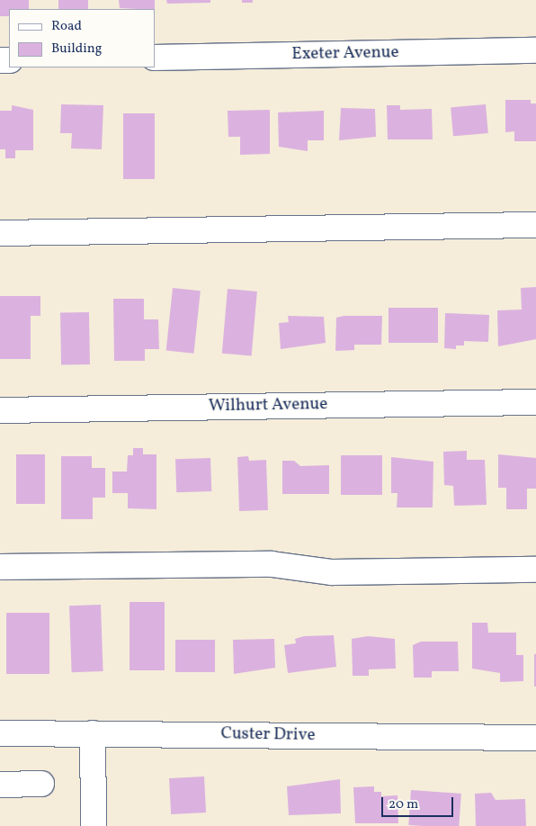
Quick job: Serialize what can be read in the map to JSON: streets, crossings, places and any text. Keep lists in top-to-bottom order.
{
  "streets": {
    "street": ["Exeter Avenue", "Wilhurt Avenue", "Custer Drive"]
  },
  "legend": ["Road", "Building"],
  "scale_bar": "20 m"
}
